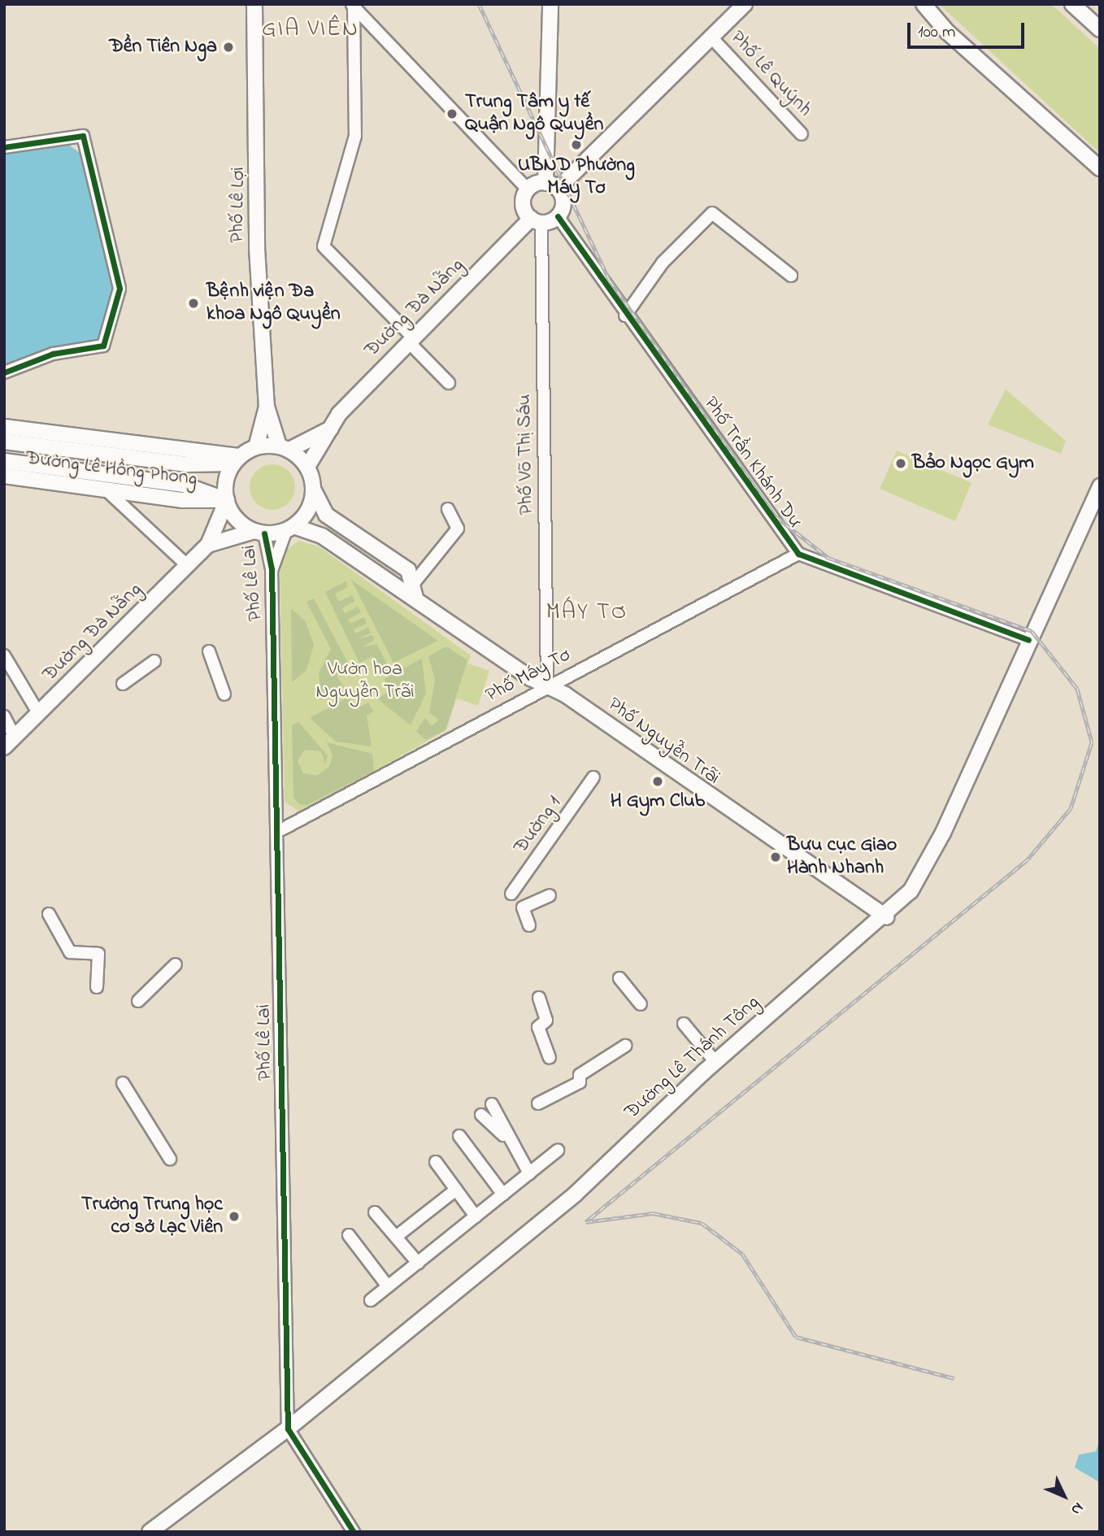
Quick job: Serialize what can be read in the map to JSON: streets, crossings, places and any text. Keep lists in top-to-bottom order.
{
  "streets": {
    "main road": [
      "Phố Lê Lợi",
      "Đường Đà Nẵng",
      "Đường Lê Hồng Phong",
      "Phố Nguyễn Trãi",
      "Đường Lê Thánh Tông"
    ],
    "street": [
      "Phố Lê Quýnh",
      "Phố Võ Thị Sáu",
      "Phố Trần Khánh Dư",
      "Phố Lê Lai",
      "Phố Máy Tơ",
      "Đường 1"
    ]
  },
  "crossings": [
    ["Phố Lê Lợi", "Đường Đà Nẵng"],
    ["Phố Lê Lợi", "Đường Lê Hồng Phong"],
    ["Phố Lê Lợi", "Phố Lê Lai"],
    ["Phố Lê Lợi", "Phố Nguyễn Trãi"],
    ["Đường Đà Nẵng", "Phố Võ Thị Sáu"],
    ["Đường Đà Nẵng", "Phố Trần Khánh Dư"],
    ["Đường Đà Nẵng", "Đường Lê Hồng Phong"],
    ["Đường Đà Nẵng", "Phố Lê Lai"],
    ["Đường Đà Nẵng", "Phố Nguyễn Trãi"],
    ["Phố Võ Thị Sáu", "Phố Trần Khánh Dư"],
    ["Phố Võ Thị Sáu", "Phố Máy Tơ"],
    ["Phố Võ Thị Sáu", "Phố Nguyễn Trãi"],
    ["Phố Trần Khánh Dư", "Phố Máy Tơ"],
    ["Phố Trần Khánh Dư", "Đường Lê Thánh Tông"],
    ["Đường Lê Hồng Phong", "Phố Lê Lai"],
    ["Đường Lê Hồng Phong", "Phố Nguyễn Trãi"],
    ["Phố Lê Lai", "Phố Máy Tơ"],
    ["Phố Lê Lai", "Phố Nguyễn Trãi"],
    ["Phố Lê Lai", "Đường Lê Thánh Tông"],
    ["Phố Máy Tơ", "Phố Nguyễn Trãi"],
    ["Phố Nguyễn Trãi", "Đường Lê Thánh Tông"]
  ],
  "districts": ["GIA VIÊN", "MÁY TƠ"],
  "parks": ["Vườn hoa Nguyễn Trãi"],
  "places": [
    "Đền Tiên Nga",
    "Trung Tâm y tế Quận Ngô Quyền",
    "UBND Phường Máy Tơ",
    "Bệnh viện Đa khoa Ngô Quyền",
    "Bảo Ngọc Gym",
    "H Gym Club",
    "Bưu cục Giao Hành Nhanh",
    "Trường Trung học cơ sở Lạc Viên"
  ],
  "scale_bar": "100 m",
  "north": "bottom right"
}
